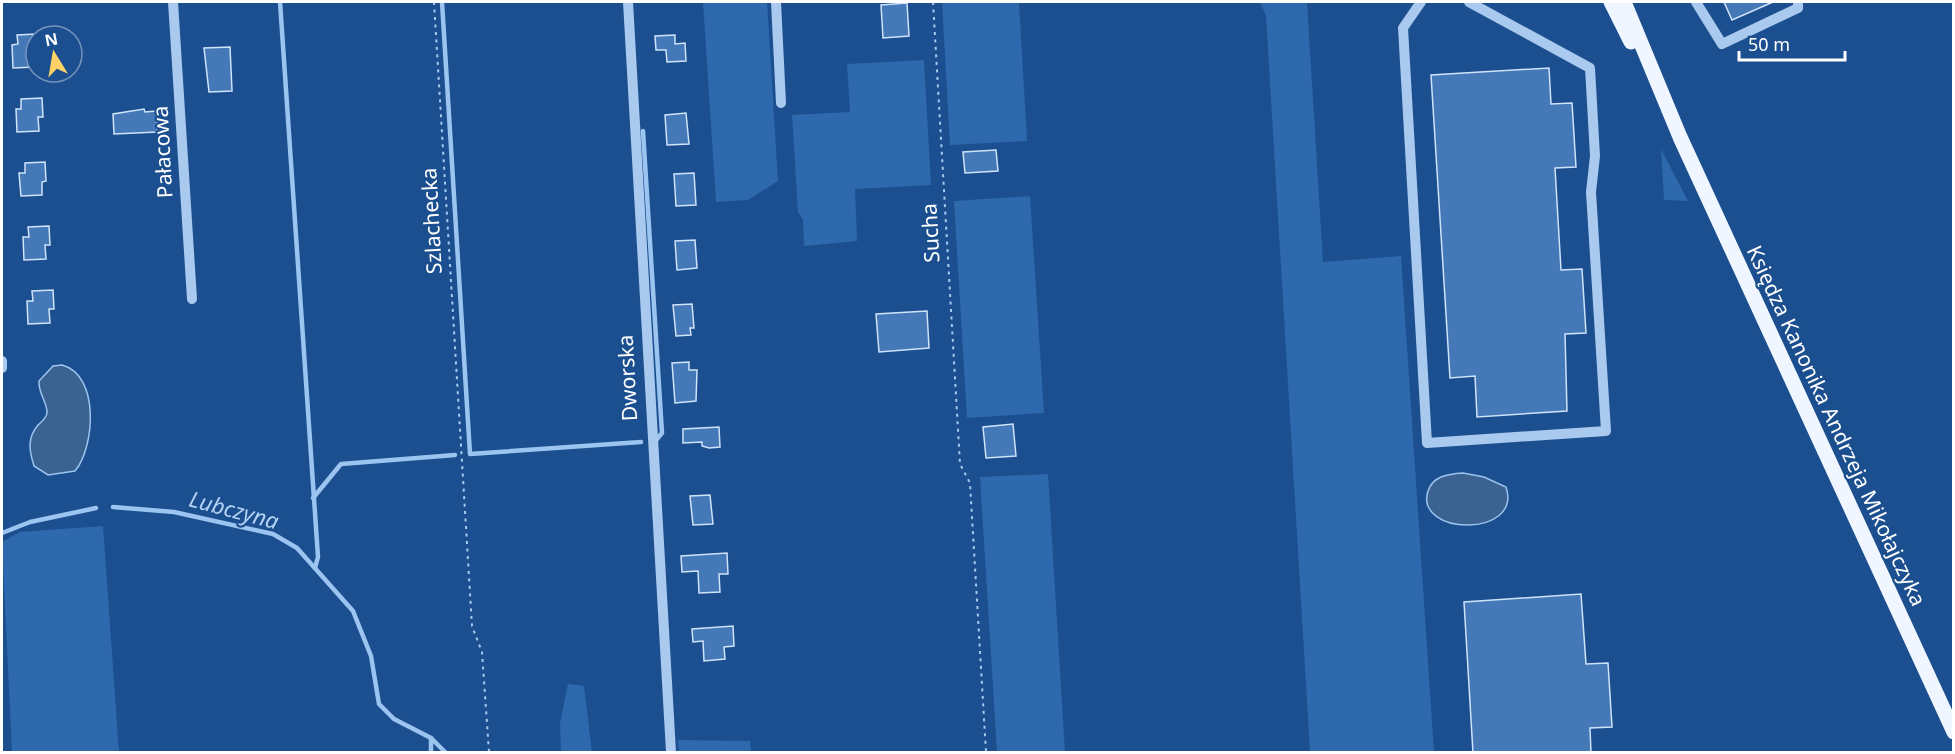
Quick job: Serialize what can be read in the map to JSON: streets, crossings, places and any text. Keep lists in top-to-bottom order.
{
  "streets": {
    "main road": ["Księdza Kanonika Andrzeja Mikołajczyka"],
    "street": ["Pałacowa", "Dworska"],
    "path": ["Szlachecka", "Sucha"]
  },
  "water": ["Lubczyna"],
  "scale_bar": "50 m",
  "north": "top"
}
